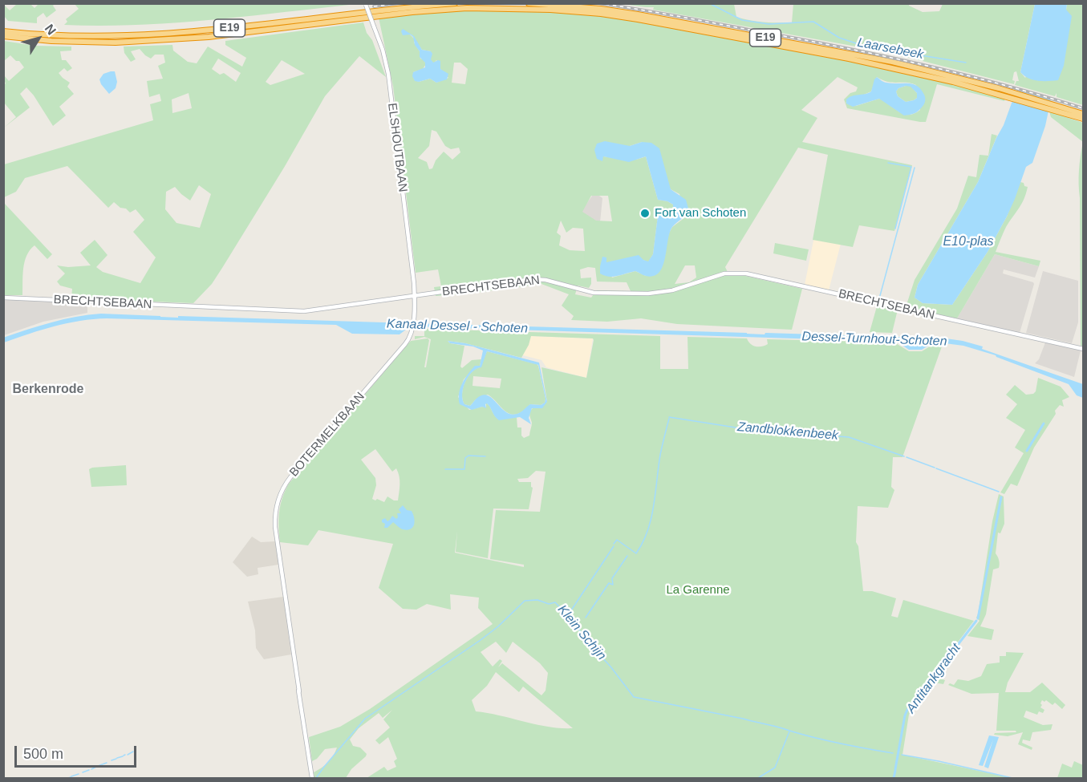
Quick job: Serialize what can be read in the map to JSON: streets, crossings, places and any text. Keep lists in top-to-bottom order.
{
  "streets": {
    "highway": ["E19"],
    "main road": ["ELSHOUTBAAN", "BRECHTSEBAAN", "BOTERMELKBAAN"]
  },
  "crossings": [
    ["ELSHOUTBAAN", "BRECHTSEBAAN"],
    ["ELSHOUTBAAN", "BOTERMELKBAAN"],
    ["BRECHTSEBAAN", "BOTERMELKBAAN"]
  ],
  "districts": ["Berkenrode"],
  "water": [
    "Laarsebeek",
    "E10-plas",
    "Kanaal Dessel - Schoten",
    "Dessel-Turnhout-Schoten",
    "Zandblokkenbeek",
    "Klein Schijn",
    "Antitankgracht"
  ],
  "parks": ["La Garenne"],
  "places": ["Fort van Schoten"],
  "scale_bar": "500 m",
  "north": "top right"
}
